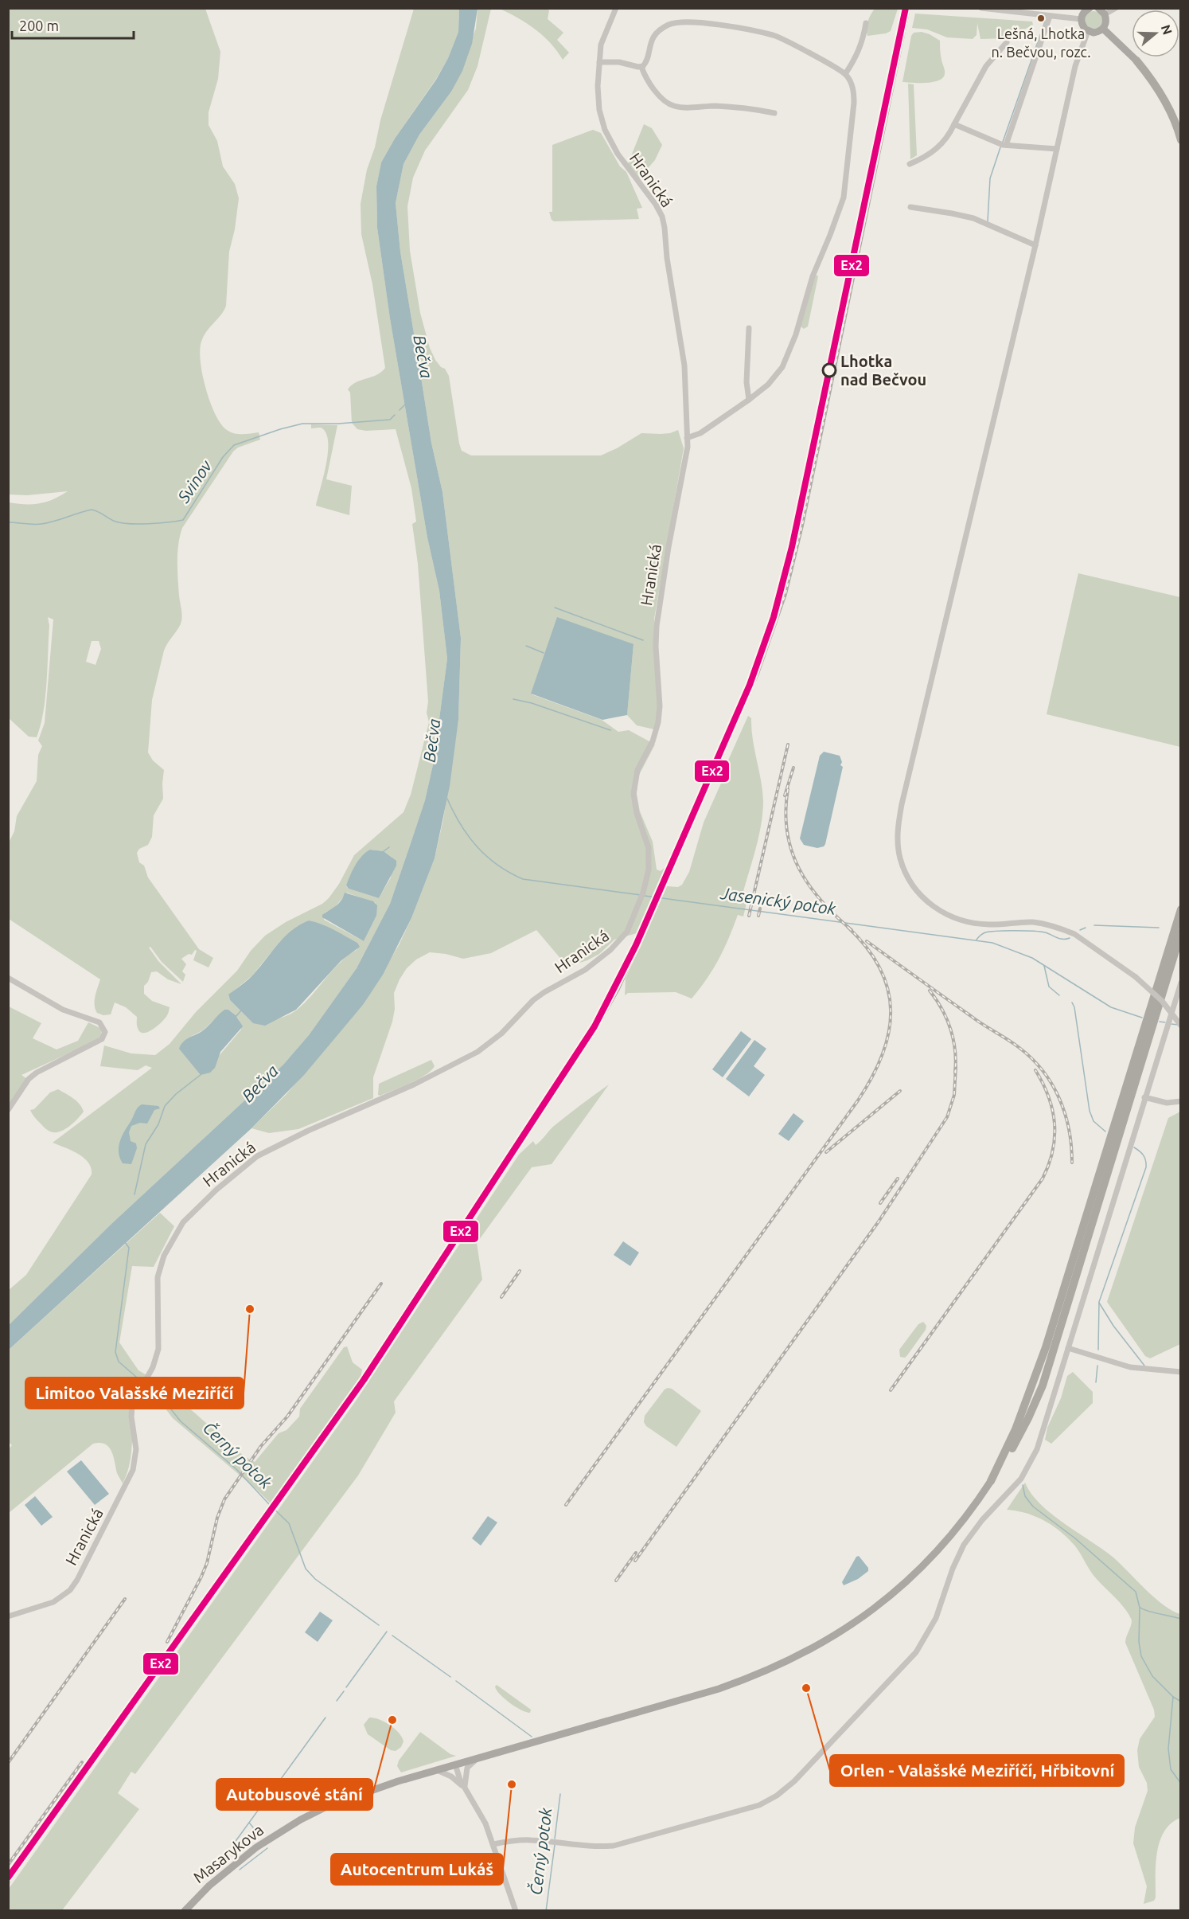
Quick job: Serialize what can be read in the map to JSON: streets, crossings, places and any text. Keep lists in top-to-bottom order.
{
  "streets": {
    "main road": ["Masarykova"],
    "street": ["Hranická"]
  },
  "water": [
    "Bečva",
    "Svinov",
    "Jasenický potok",
    "Černý potok"
  ],
  "places": [
    "Lešná, Lhotka n. Bečvou, rozc.",
    "Lhotka nad Bečvou",
    "Limitoo Valašské Meziříčí",
    "Orlen - Valašské Meziříčí, Hřbitovní",
    "Autobusové stání",
    "Autocentrum Lukáš"
  ],
  "lines": ["transit line Ex2"],
  "scale_bar": "200 m",
  "north": "right"
}
